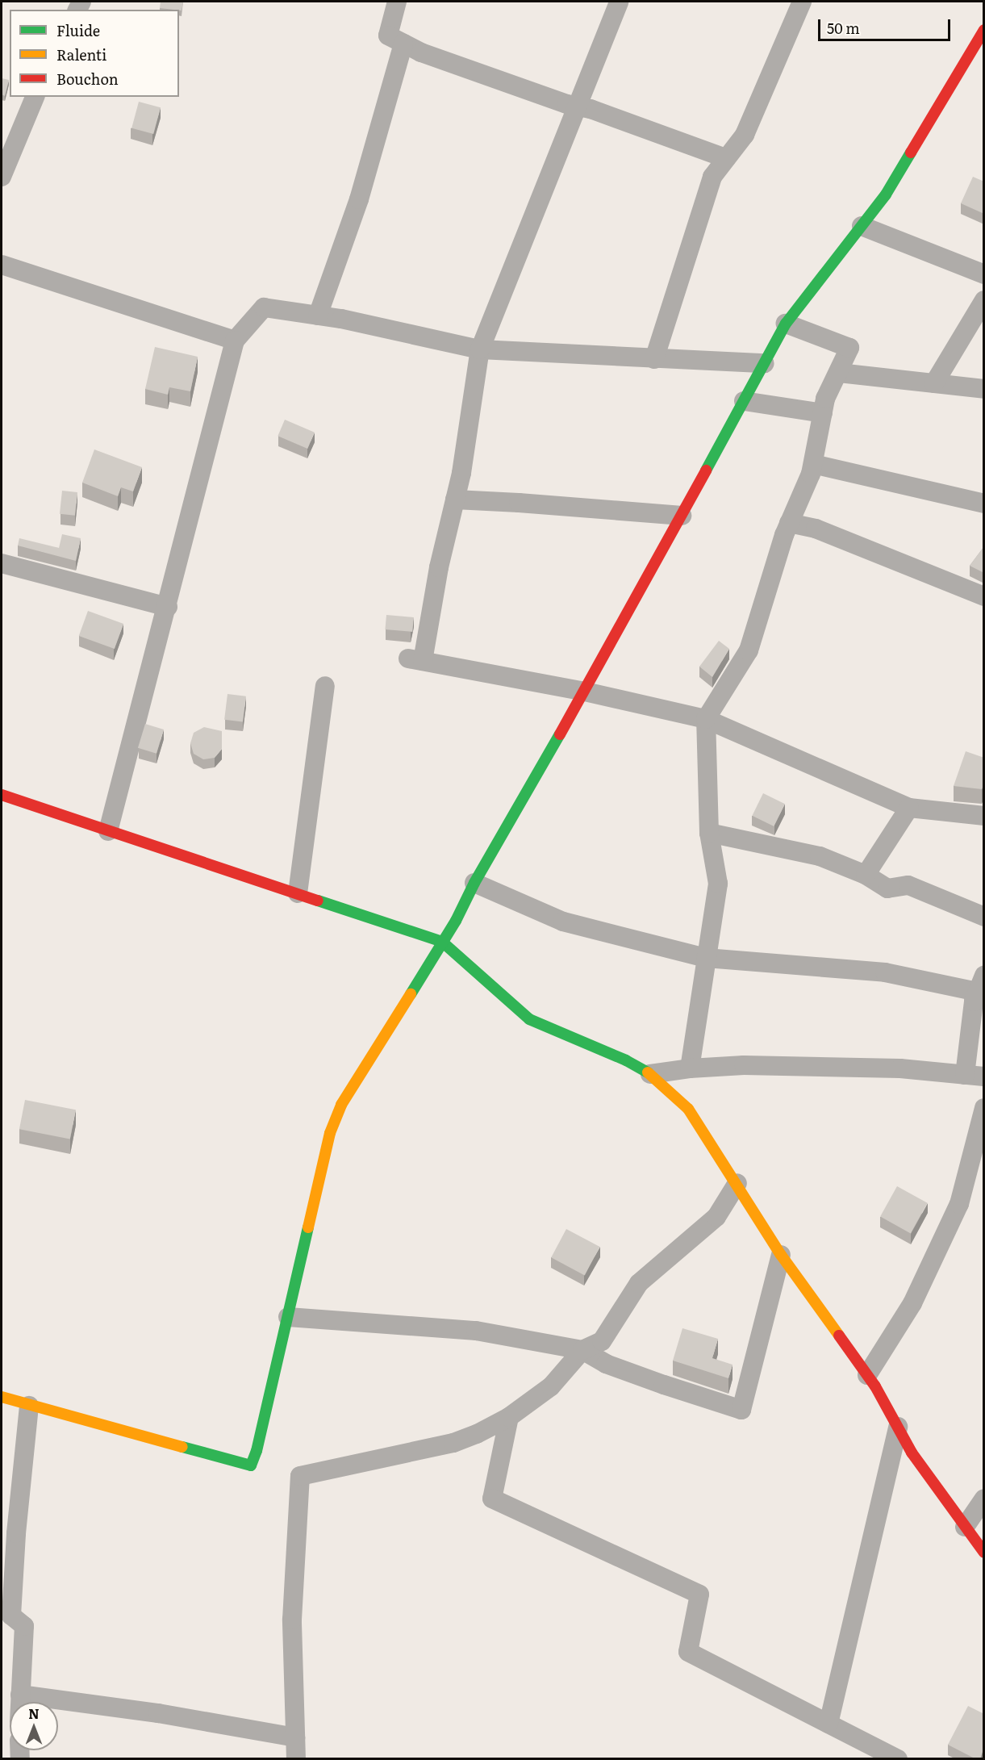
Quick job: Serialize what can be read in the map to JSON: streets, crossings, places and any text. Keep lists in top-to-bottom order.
{
  "legend": ["Fluide", "Ralenti", "Bouchon"],
  "scale_bar": "50 m",
  "north": "top"
}
